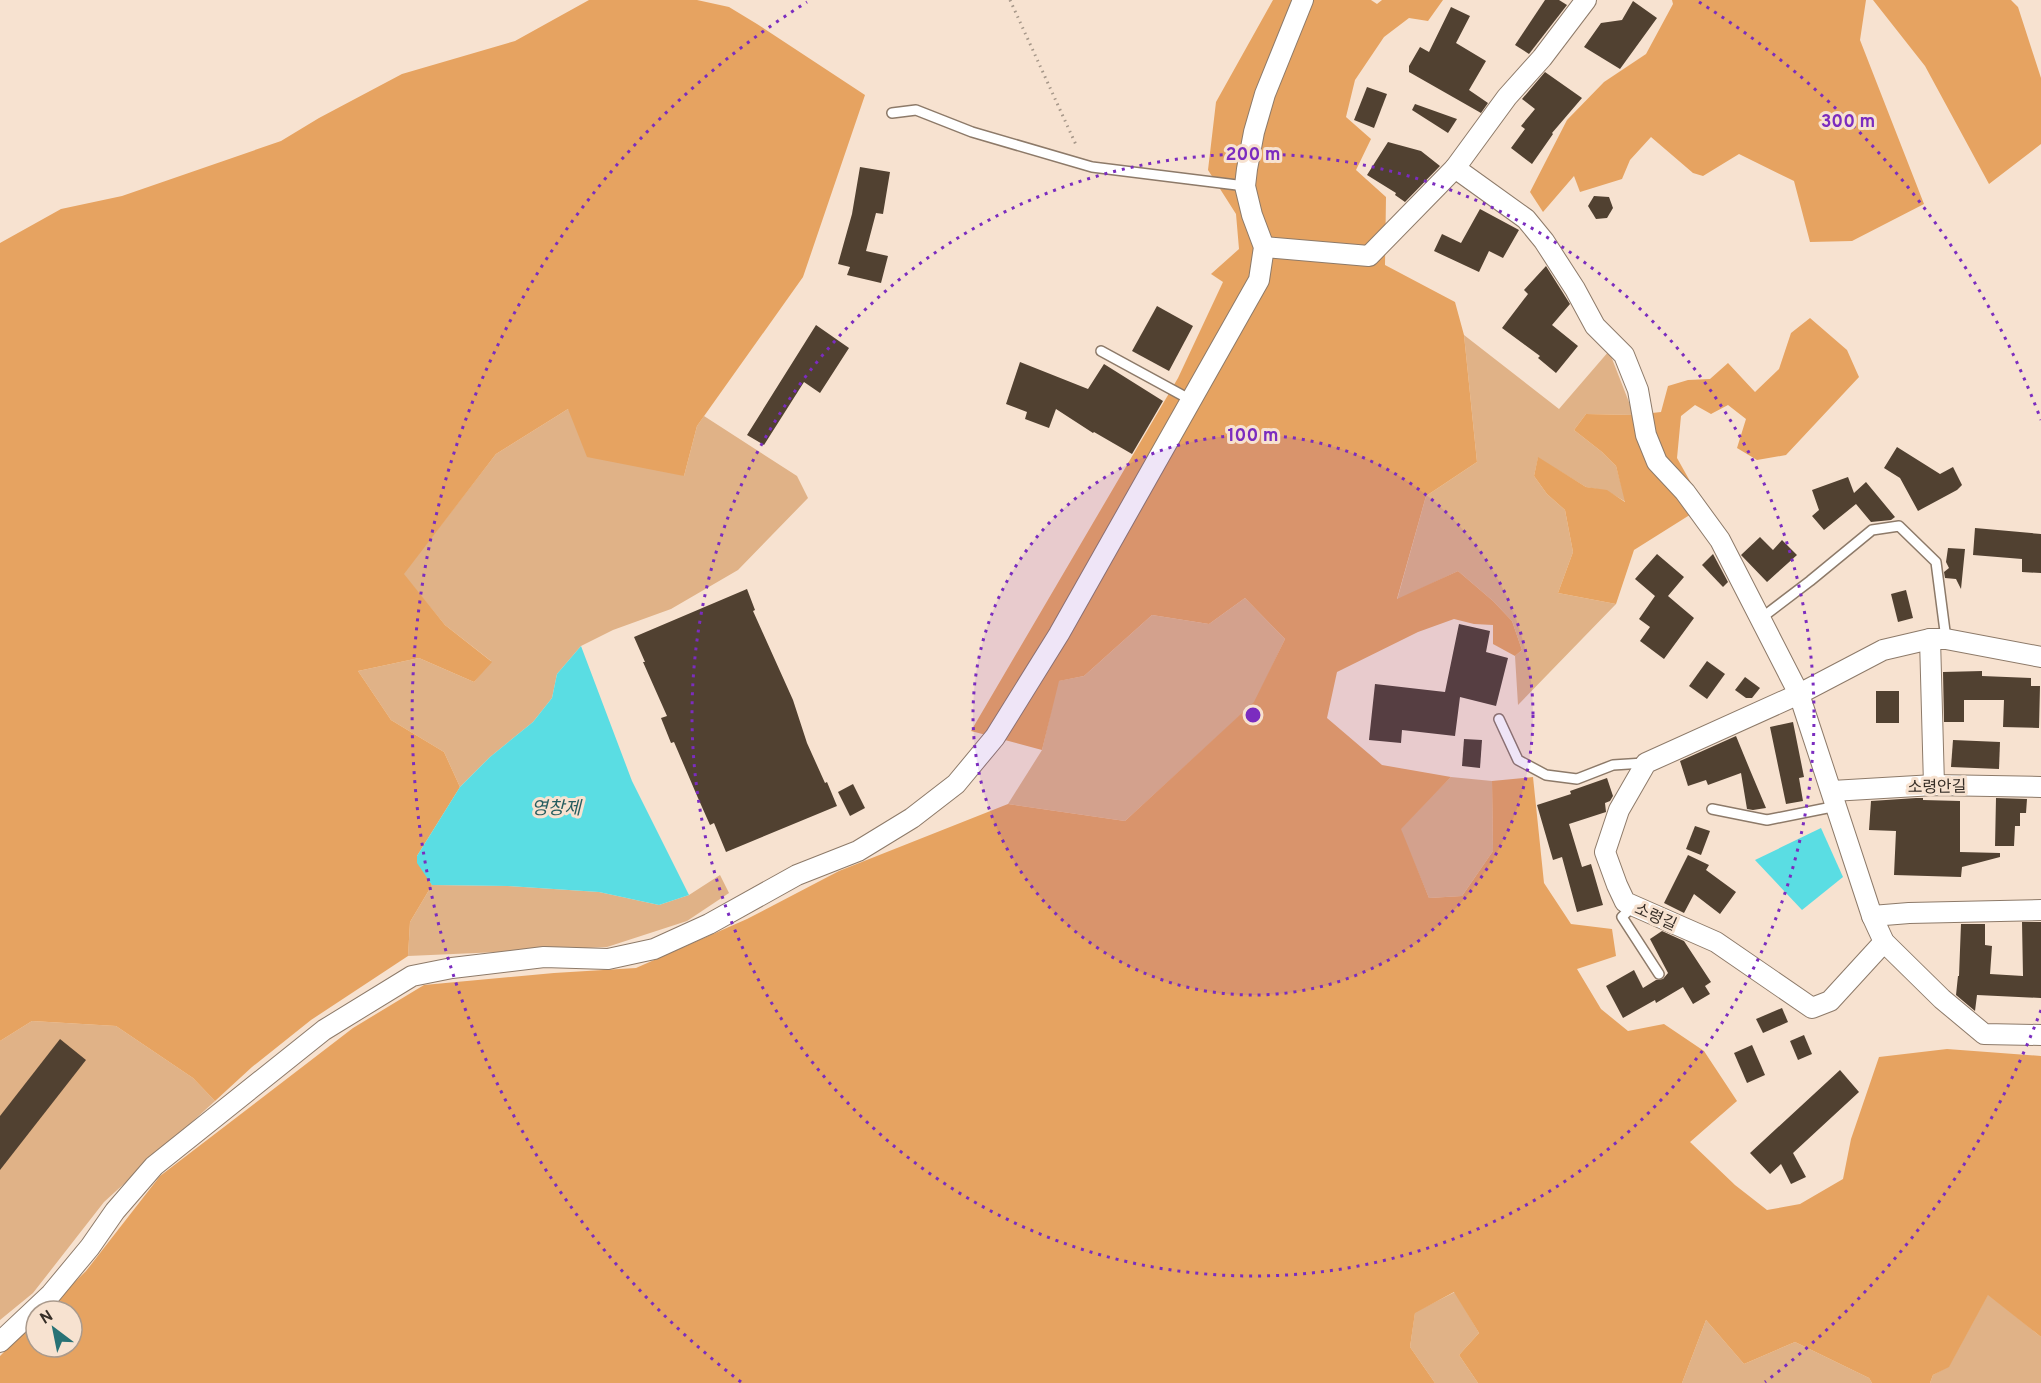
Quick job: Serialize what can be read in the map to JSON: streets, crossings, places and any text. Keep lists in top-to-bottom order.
{
  "streets": {
    "street": ["소령안길", "소령길"]
  },
  "water": ["영창제"],
  "north": "top left",
  "rings": ["300 m", "200 m", "100 m"]
}
